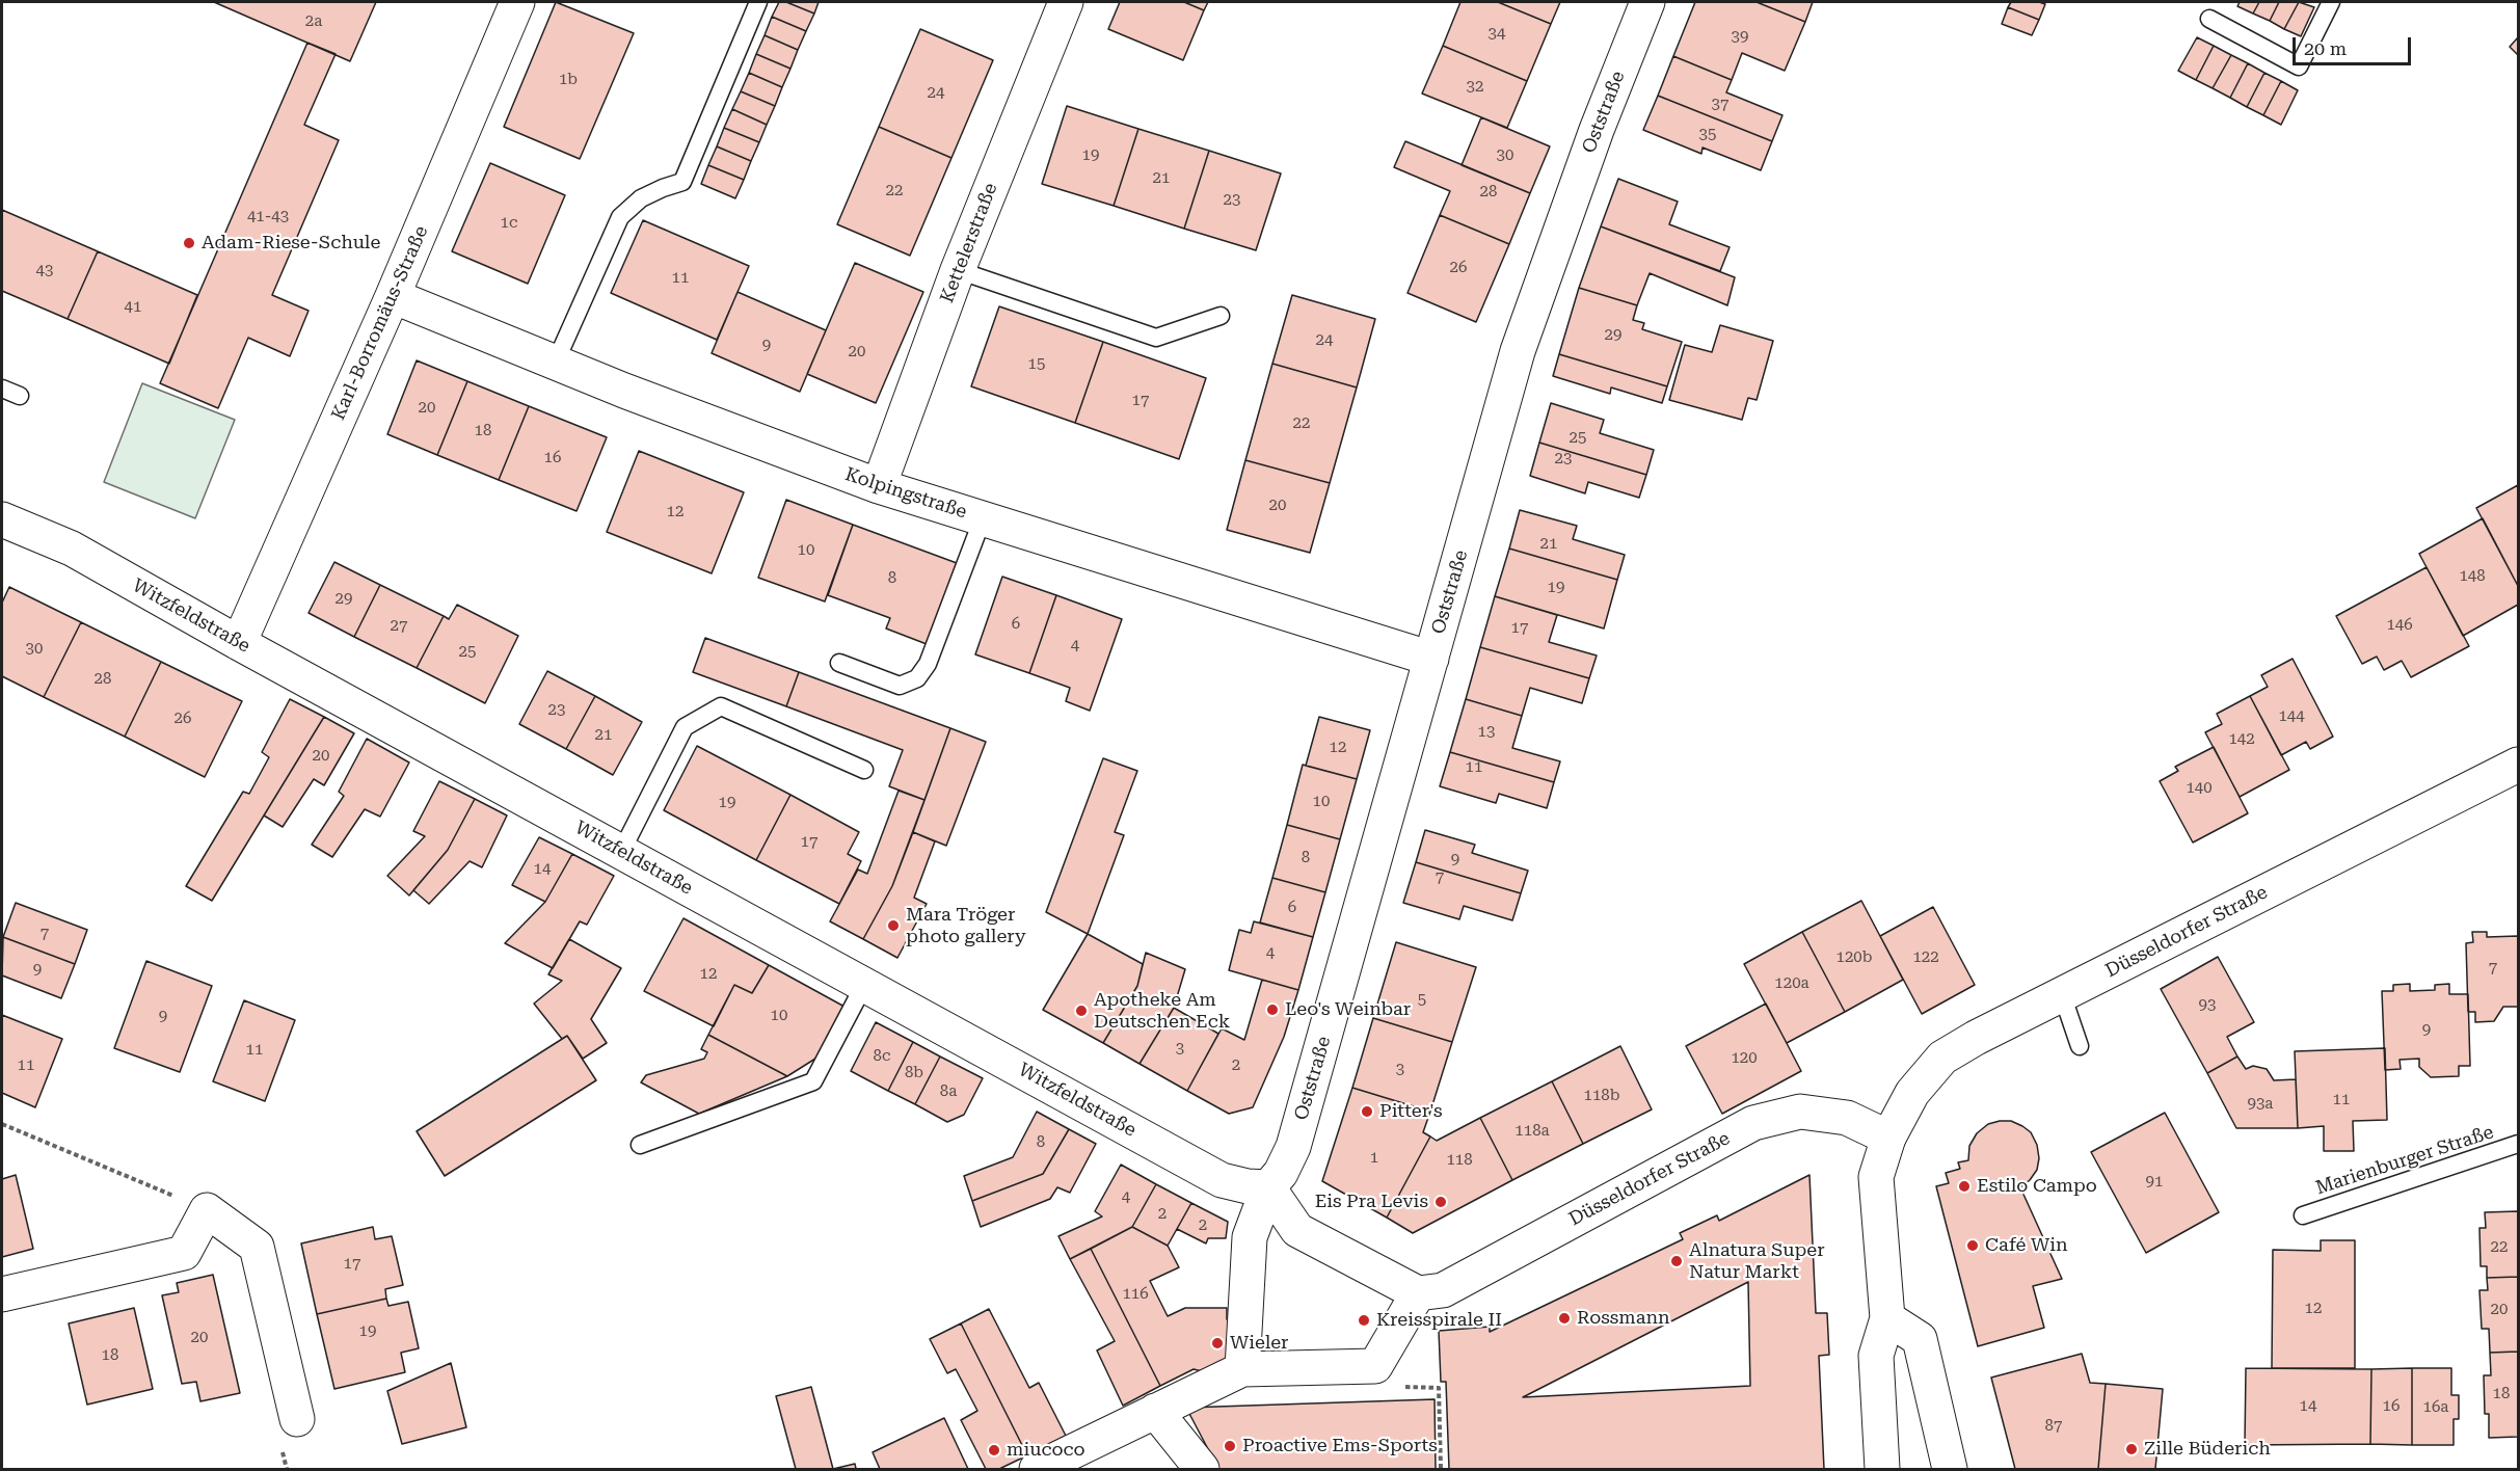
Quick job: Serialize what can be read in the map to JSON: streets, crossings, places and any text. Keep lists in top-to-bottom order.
{
  "streets": {
    "street": [
      "Oststraße",
      "Kettelerstraße",
      "Karl-Borromäus-Straße",
      "Kolpingstraße",
      "Witzfeldstraße",
      "Düsseldorfer Straße"
    ],
    "lane": ["Marienburger Straße"]
  },
  "crossings": [
    ["Oststraße", "Kolpingstraße"],
    ["Oststraße", "Witzfeldstraße"],
    ["Kettelerstraße", "Kolpingstraße"],
    ["Karl-Borromäus-Straße", "Kolpingstraße"],
    ["Karl-Borromäus-Straße", "Witzfeldstraße"]
  ],
  "places": [
    "Adam-Riese-Schule",
    "Mara Tröger photo gallery",
    "Leo's Weinbar",
    "Apotheke Am Deutschen Eck",
    "Pitter's",
    "Estilo Campo",
    "Eis Pra Levis",
    "Café Win",
    "Alnatura Super Natur Markt",
    "Rossmann",
    "Kreisspirale II",
    "Wieler",
    "Proactive Ems-Sports",
    "Zille Büderich",
    "miucoco"
  ],
  "house_numbers": [
    "2a",
    "34",
    "39",
    "1b",
    "32",
    "24",
    "37",
    "35",
    "19",
    "30",
    "21",
    "22",
    "28",
    "23",
    "41-43",
    "1c",
    "26",
    "43",
    "11",
    "41",
    "29",
    "24",
    "9",
    "20",
    "15",
    "17",
    "20",
    "22",
    "18",
    "25",
    "16",
    "23",
    "20",
    "12",
    "21",
    "10",
    "148",
    "8",
    "19",
    "29",
    "6",
    "146",
    "27",
    "17",
    "4",
    "30",
    "25",
    "28",
    "23",
    "144",
    "26",
    "13",
    "21",
    "142",
    "12",
    "20",
    "11",
    "140",
    "10",
    "19",
    "17",
    "8",
    "9",
    "14",
    "7",
    "6",
    "7",
    "4",
    "120b",
    "122",
    "7",
    "9",
    "12",
    "120a",
    "5",
    "93",
    "10",
    "9",
    "9",
    "3",
    "11",
    "8c",
    "120",
    "11",
    "2",
    "3",
    "8b",
    "8a",
    "118b",
    "11",
    "93a",
    "118a",
    "8",
    "1",
    "118",
    "91",
    "4",
    "2",
    "2",
    "22",
    "17",
    "116",
    "12",
    "20",
    "19",
    "20",
    "18",
    "18",
    "14",
    "16",
    "16a",
    "87"
  ],
  "scale_bar": "20 m"
}
